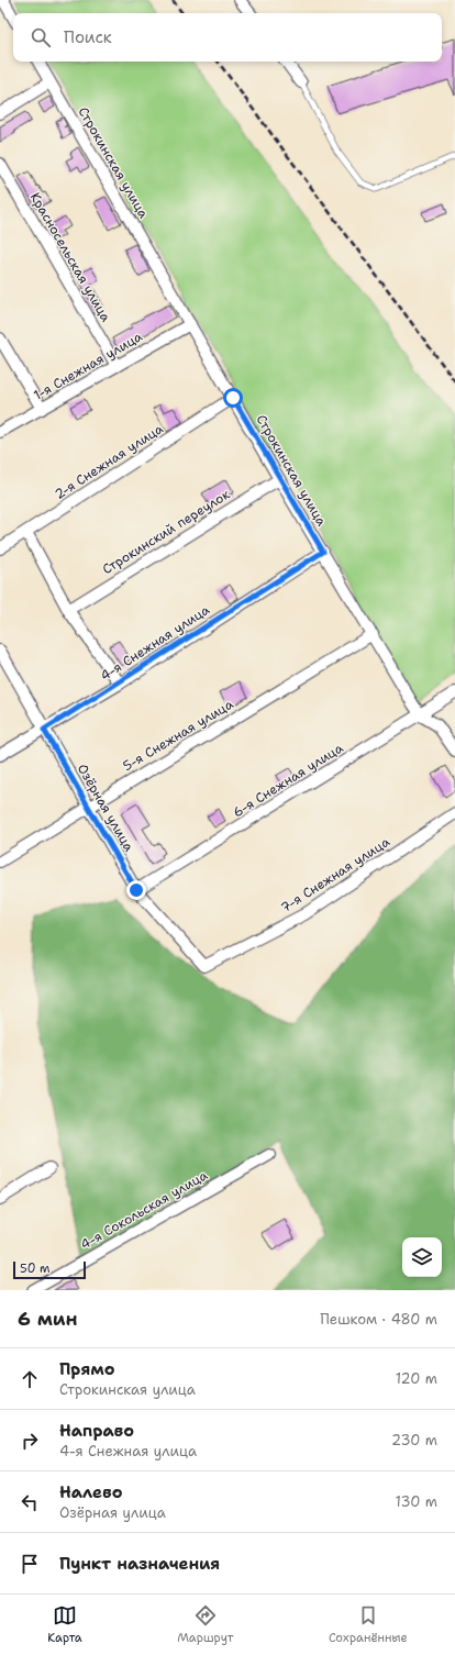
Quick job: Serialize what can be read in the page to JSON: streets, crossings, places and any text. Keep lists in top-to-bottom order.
{
  "streets": {
    "street": [
      "Строкинская улица",
      "Красносельская улица",
      "1-я Снежная улица",
      "2-я Снежная улица",
      "Строкинский переулок",
      "4-я Снежная улица",
      "5-я Снежная улица",
      "6-я Снежная улица",
      "Озёрная улица",
      "7-я Снежная улица",
      "4-я Сокольская улица"
    ]
  },
  "crossings": [
    ["Строкинская улица", "1-я Снежная улица"],
    ["Строкинская улица", "2-я Снежная улица"],
    ["Строкинская улица", "Строкинский переулок"],
    ["Строкинская улица", "4-я Снежная улица"],
    ["Строкинская улица", "5-я Снежная улица"],
    ["Строкинская улица", "6-я Снежная улица"],
    ["Красносельская улица", "1-я Снежная улица"],
    ["4-я Снежная улица", "Озёрная улица"],
    ["5-я Снежная улица", "Озёрная улица"],
    ["6-я Снежная улица", "Озёрная улица"],
    ["Озёрная улица", "7-я Снежная улица"]
  ],
  "scale_bar": "50 m",
  "page": {
    "search": "Поиск",
    "scale": "50 m",
    "heading": ["6 мин", "Пешком · 480 m"],
    "list": [
      ["Прямо", "Строкинская улица", "120 m"],
      ["Направо", "4-я Снежная улица", "230 m"],
      ["Налево", "Озёрная улица", "130 m"],
      "Пункт назначения"
    ],
    "nav": ["Карта", "Маршрут", "Сохранённые"]
  }
}
